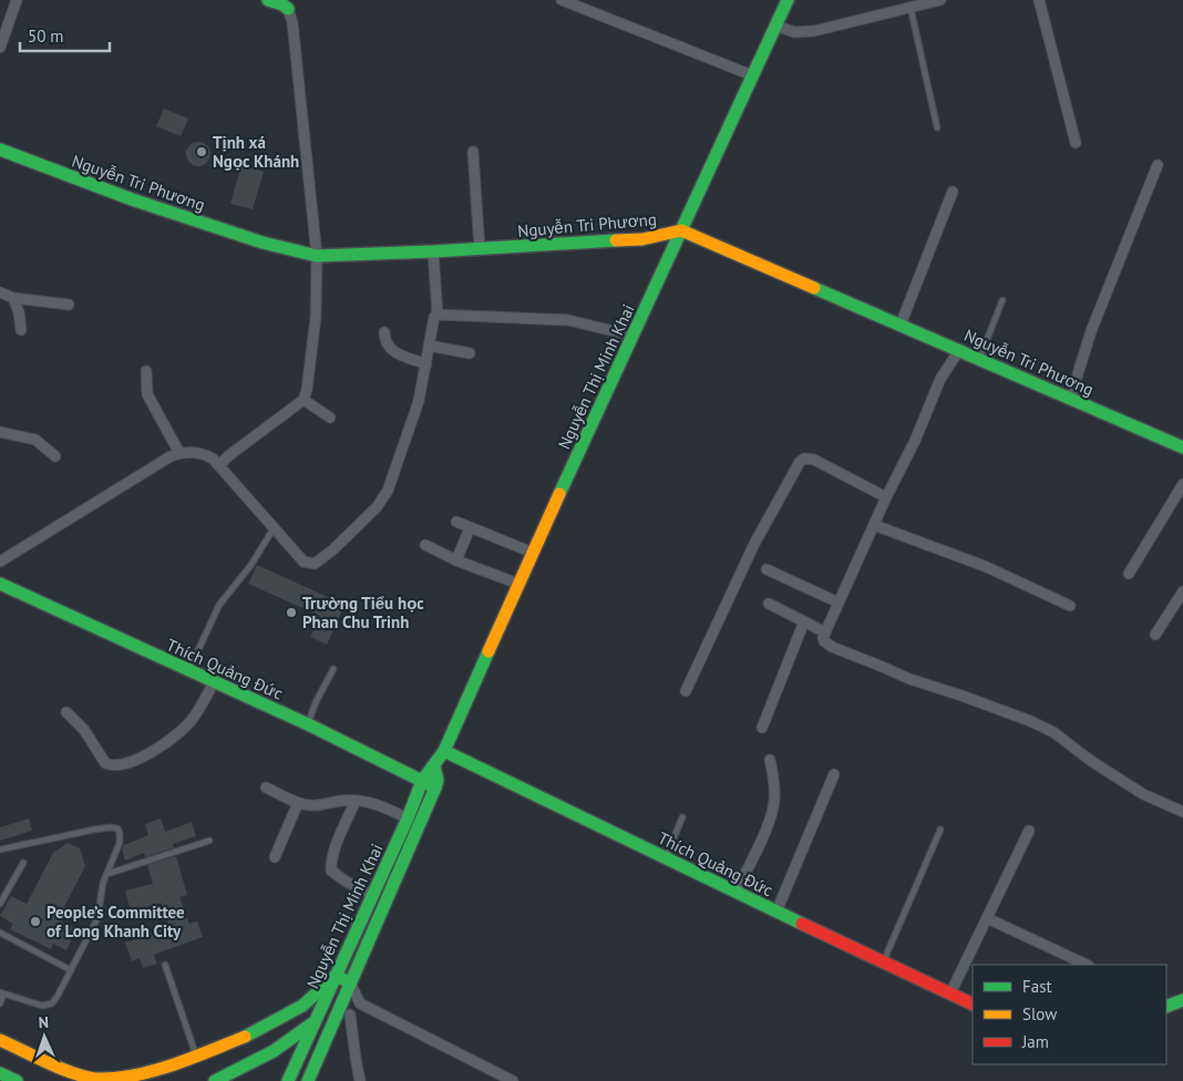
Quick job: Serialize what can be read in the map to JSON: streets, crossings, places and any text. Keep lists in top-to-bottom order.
{
  "streets": {
    "street": ["Nguyễn Tri Phương", "Nguyễn Thị Minh Khai", "Thích Quảng Đức"]
  },
  "crossings": [
    ["Nguyễn Tri Phương", "Nguyễn Thị Minh Khai"],
    ["Nguyễn Thị Minh Khai", "Thích Quảng Đức"]
  ],
  "places": ["Tịnh xá Ngọc Khánh", "Trường Tiểu học Phan Chu Trinh", "People’s Committee of Long Khanh City"],
  "legend": ["Fast", "Slow", "Jam"],
  "scale_bar": "50 m",
  "north": "top"
}
